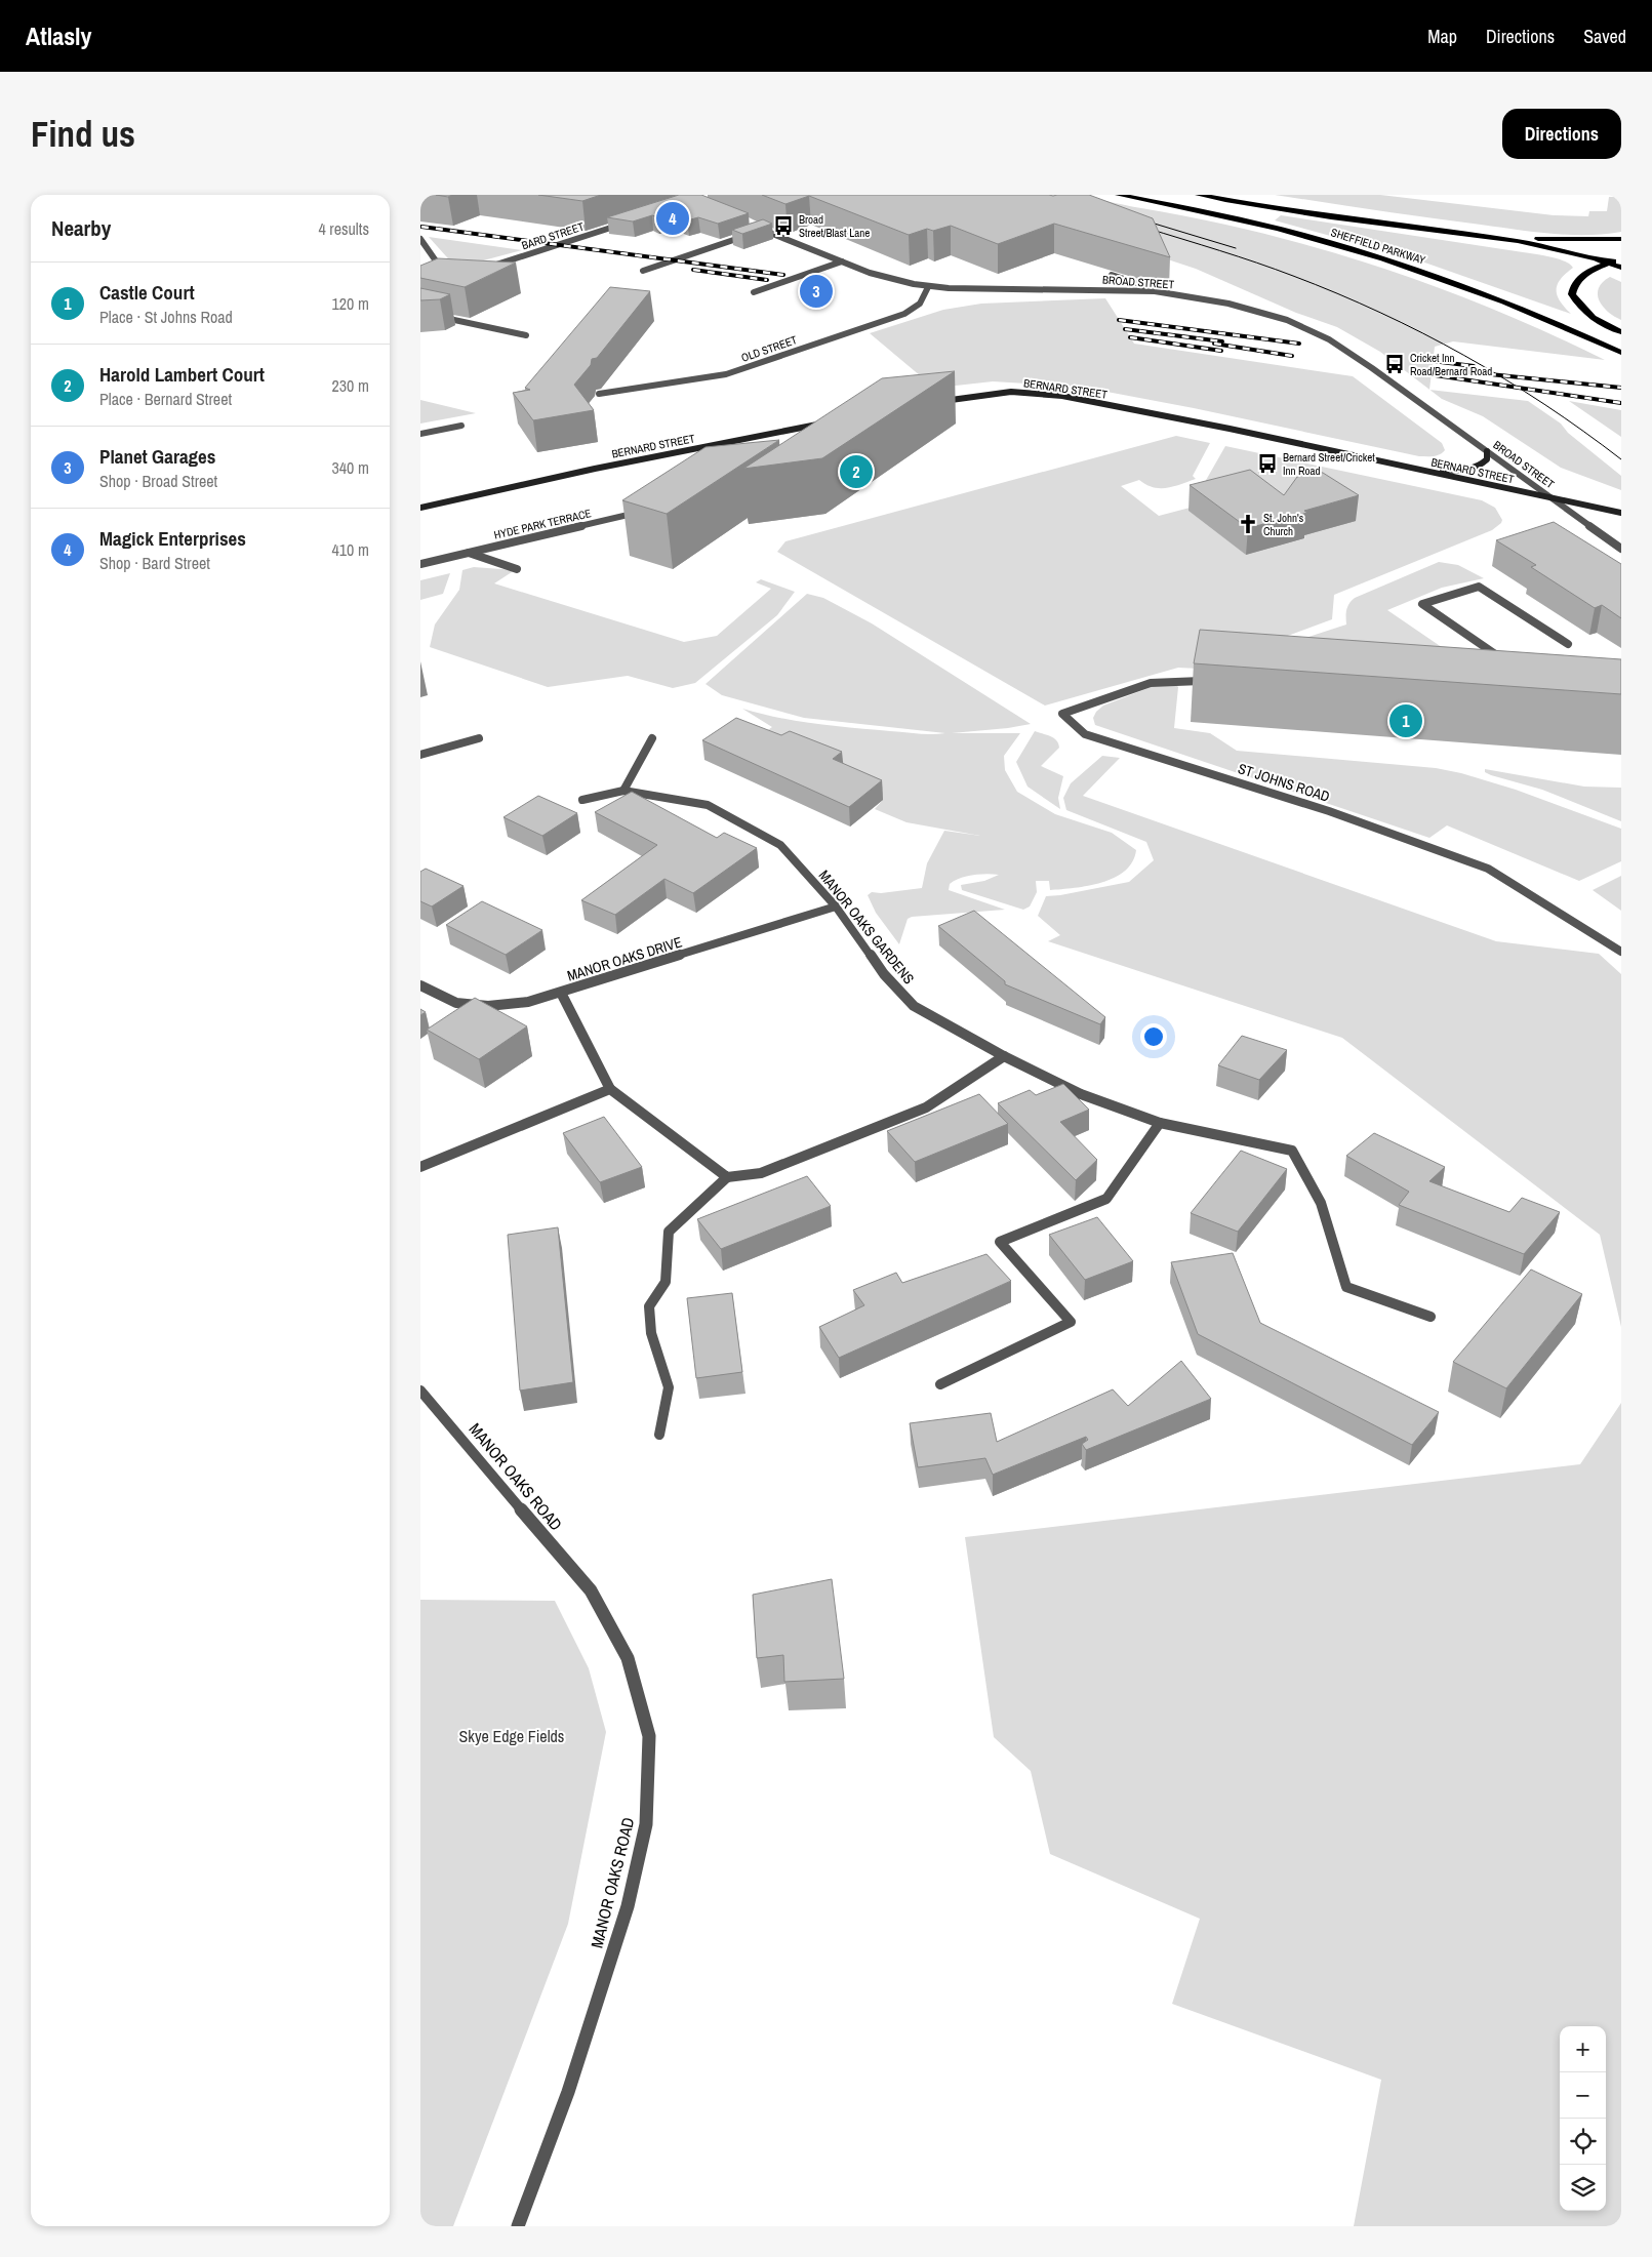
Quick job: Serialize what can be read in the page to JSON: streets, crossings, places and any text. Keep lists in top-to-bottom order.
{
  "streets": {
    "highway": ["SHEFFIELD PARKWAY"],
    "main road": ["BERNARD STREET"],
    "street": [
      "BARD STREET",
      "BROAD STREET",
      "OLD STREET",
      "HYDE PARK TERRACE",
      "ST JOHNS ROAD",
      "MANOR OAKS GARDENS",
      "MANOR OAKS DRIVE",
      "MANOR OAKS ROAD"
    ]
  },
  "crossings": [
    ["BROAD STREET", "OLD STREET"],
    ["BROAD STREET", "BERNARD STREET"],
    ["MANOR OAKS GARDENS", "MANOR OAKS DRIVE"]
  ],
  "parks": ["Skye Edge Fields"],
  "places": {
    "bus stop": ["Broad Street/Blast Lane", "Cricket Inn Road/Bernard Road", "Bernard Street/Cricket Inn Road"],
    "church": ["St. John's Church"]
  },
  "page": {
    "header": "Atlasly",
    "nav": ["Map", "Directions", "Saved"],
    "buttons": "Directions",
    "title": "Find us",
    "heading": ["Nearby", "4 results"],
    "pins": [
      "4",
      "3",
      "2",
      "1"
    ],
    "list": [
      {
        "mark": "1",
        "name": "Castle Court",
        "note": "Place · St Johns Road",
        "value": "120 m"
      },
      {
        "mark": "2",
        "name": "Harold Lambert Court",
        "note": "Place · Bernard Street",
        "value": "230 m"
      },
      {
        "mark": "3",
        "name": "Planet Garages",
        "note": "Shop · Broad Street",
        "value": "340 m"
      },
      {
        "mark": "4",
        "name": "Magick Enterprises",
        "note": "Shop · Bard Street",
        "value": "410 m"
      }
    ],
    "map_buttons": ["+", "−"]
  }
}
